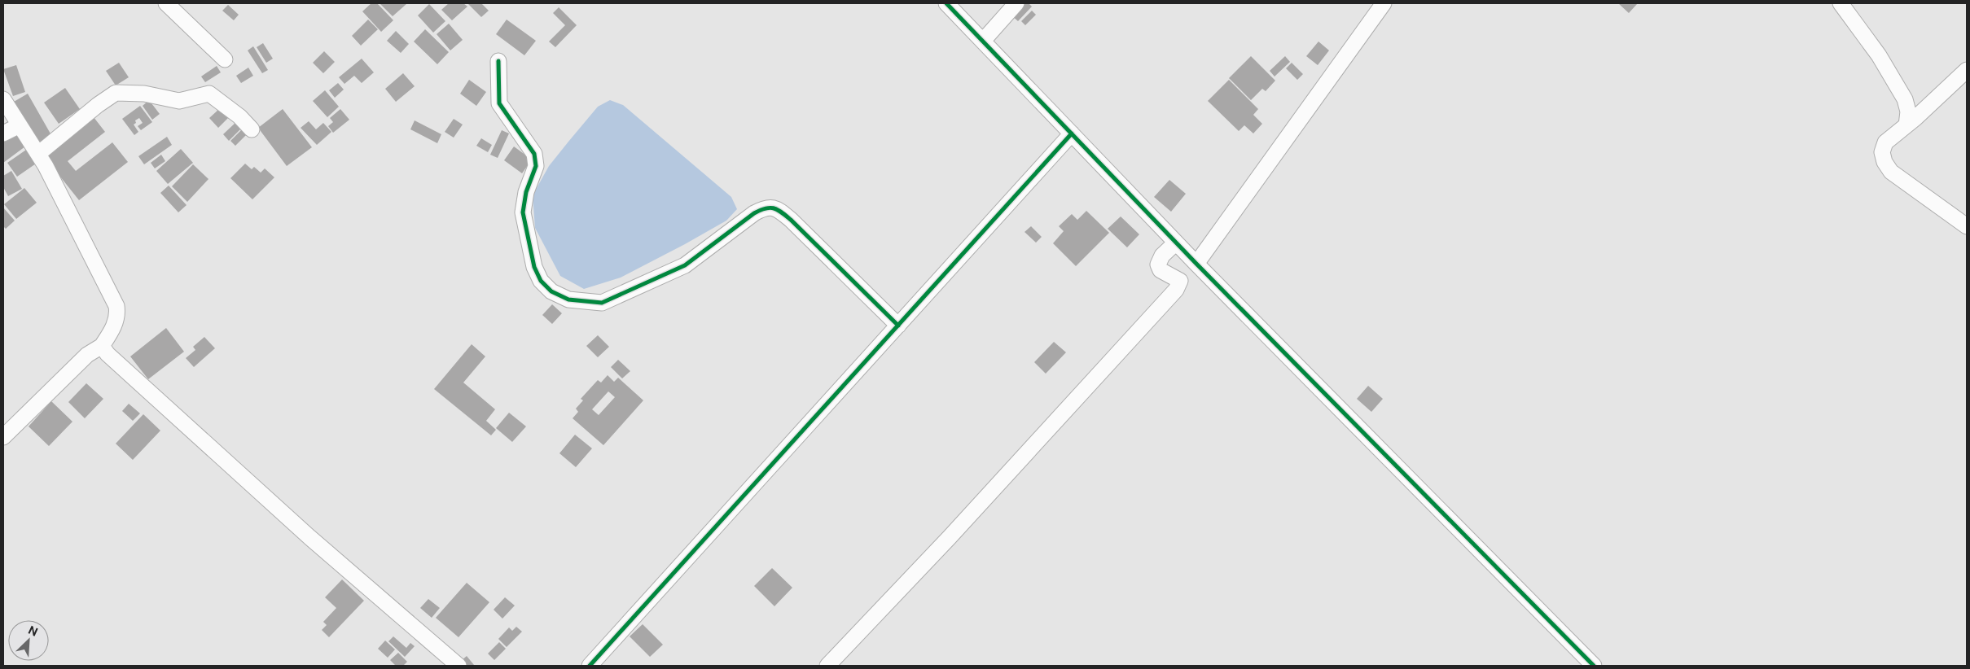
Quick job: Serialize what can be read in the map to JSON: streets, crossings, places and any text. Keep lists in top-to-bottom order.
{
  "north": "top right"
}
